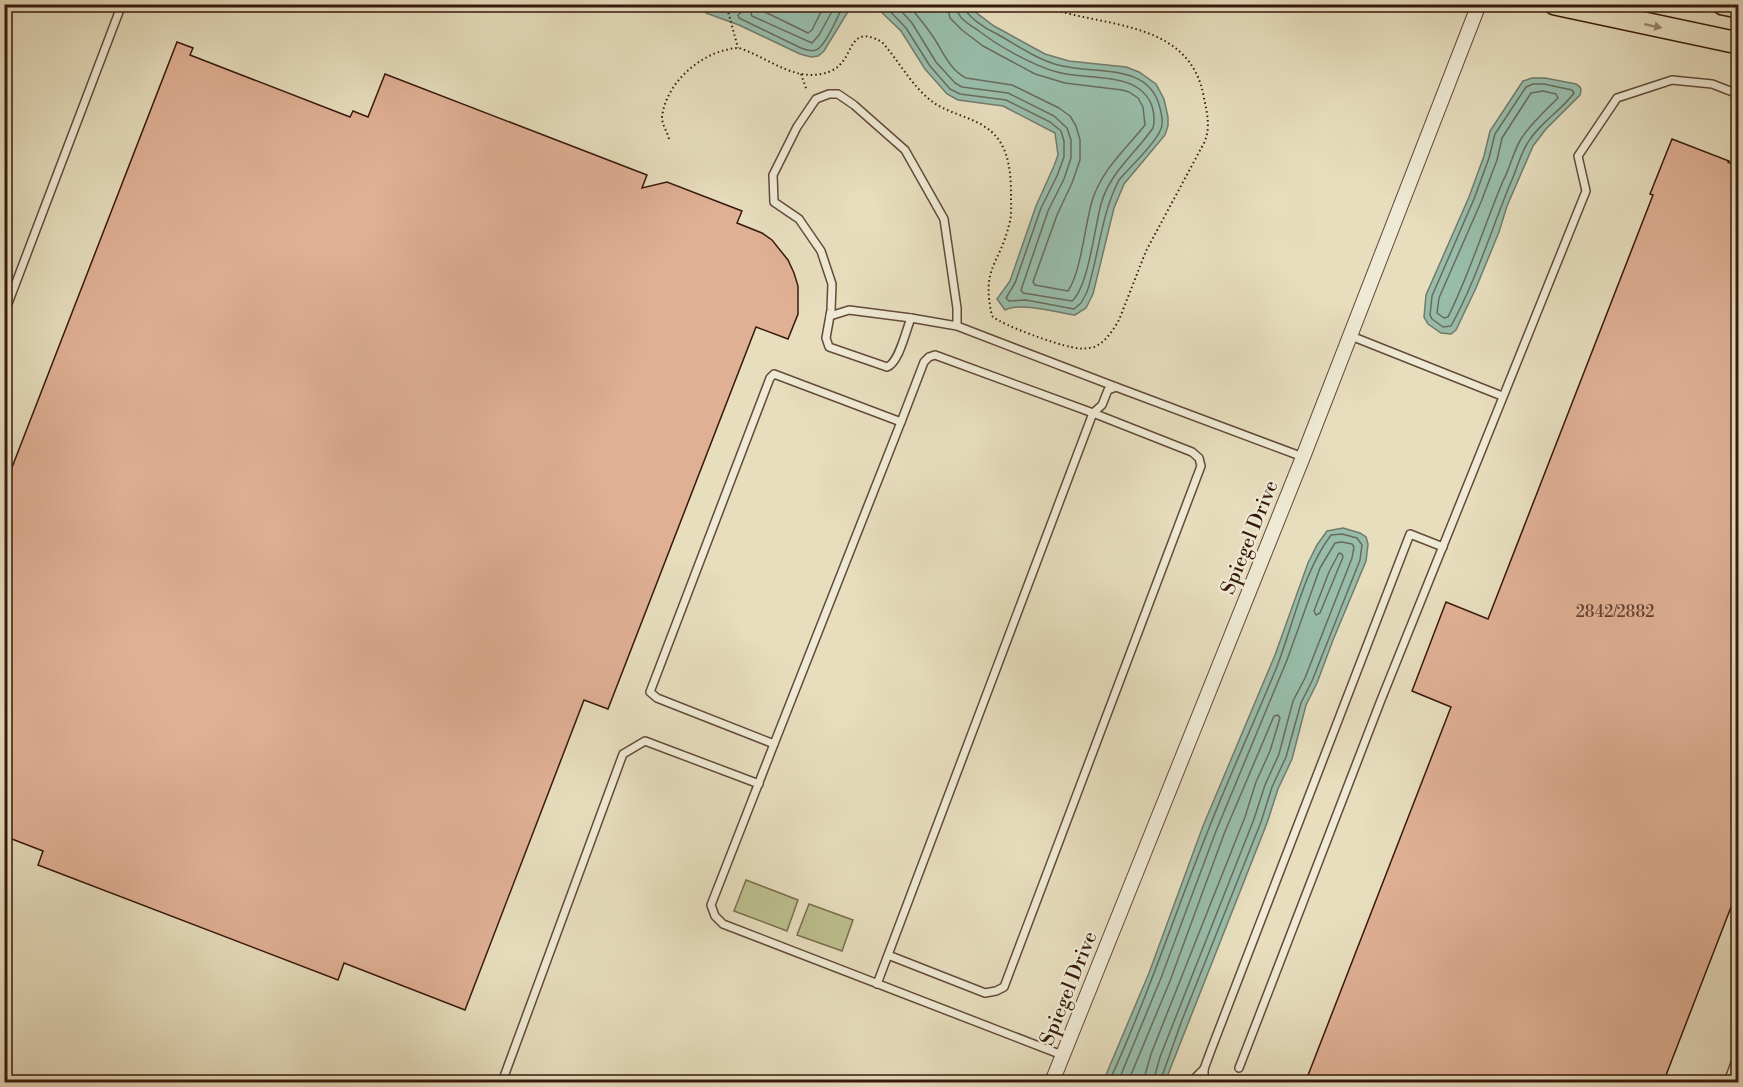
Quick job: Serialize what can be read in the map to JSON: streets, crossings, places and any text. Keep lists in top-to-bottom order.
{
  "streets": {
    "street": ["Spiegel Drive"]
  },
  "house_numbers": ["2842/2882"]
}
